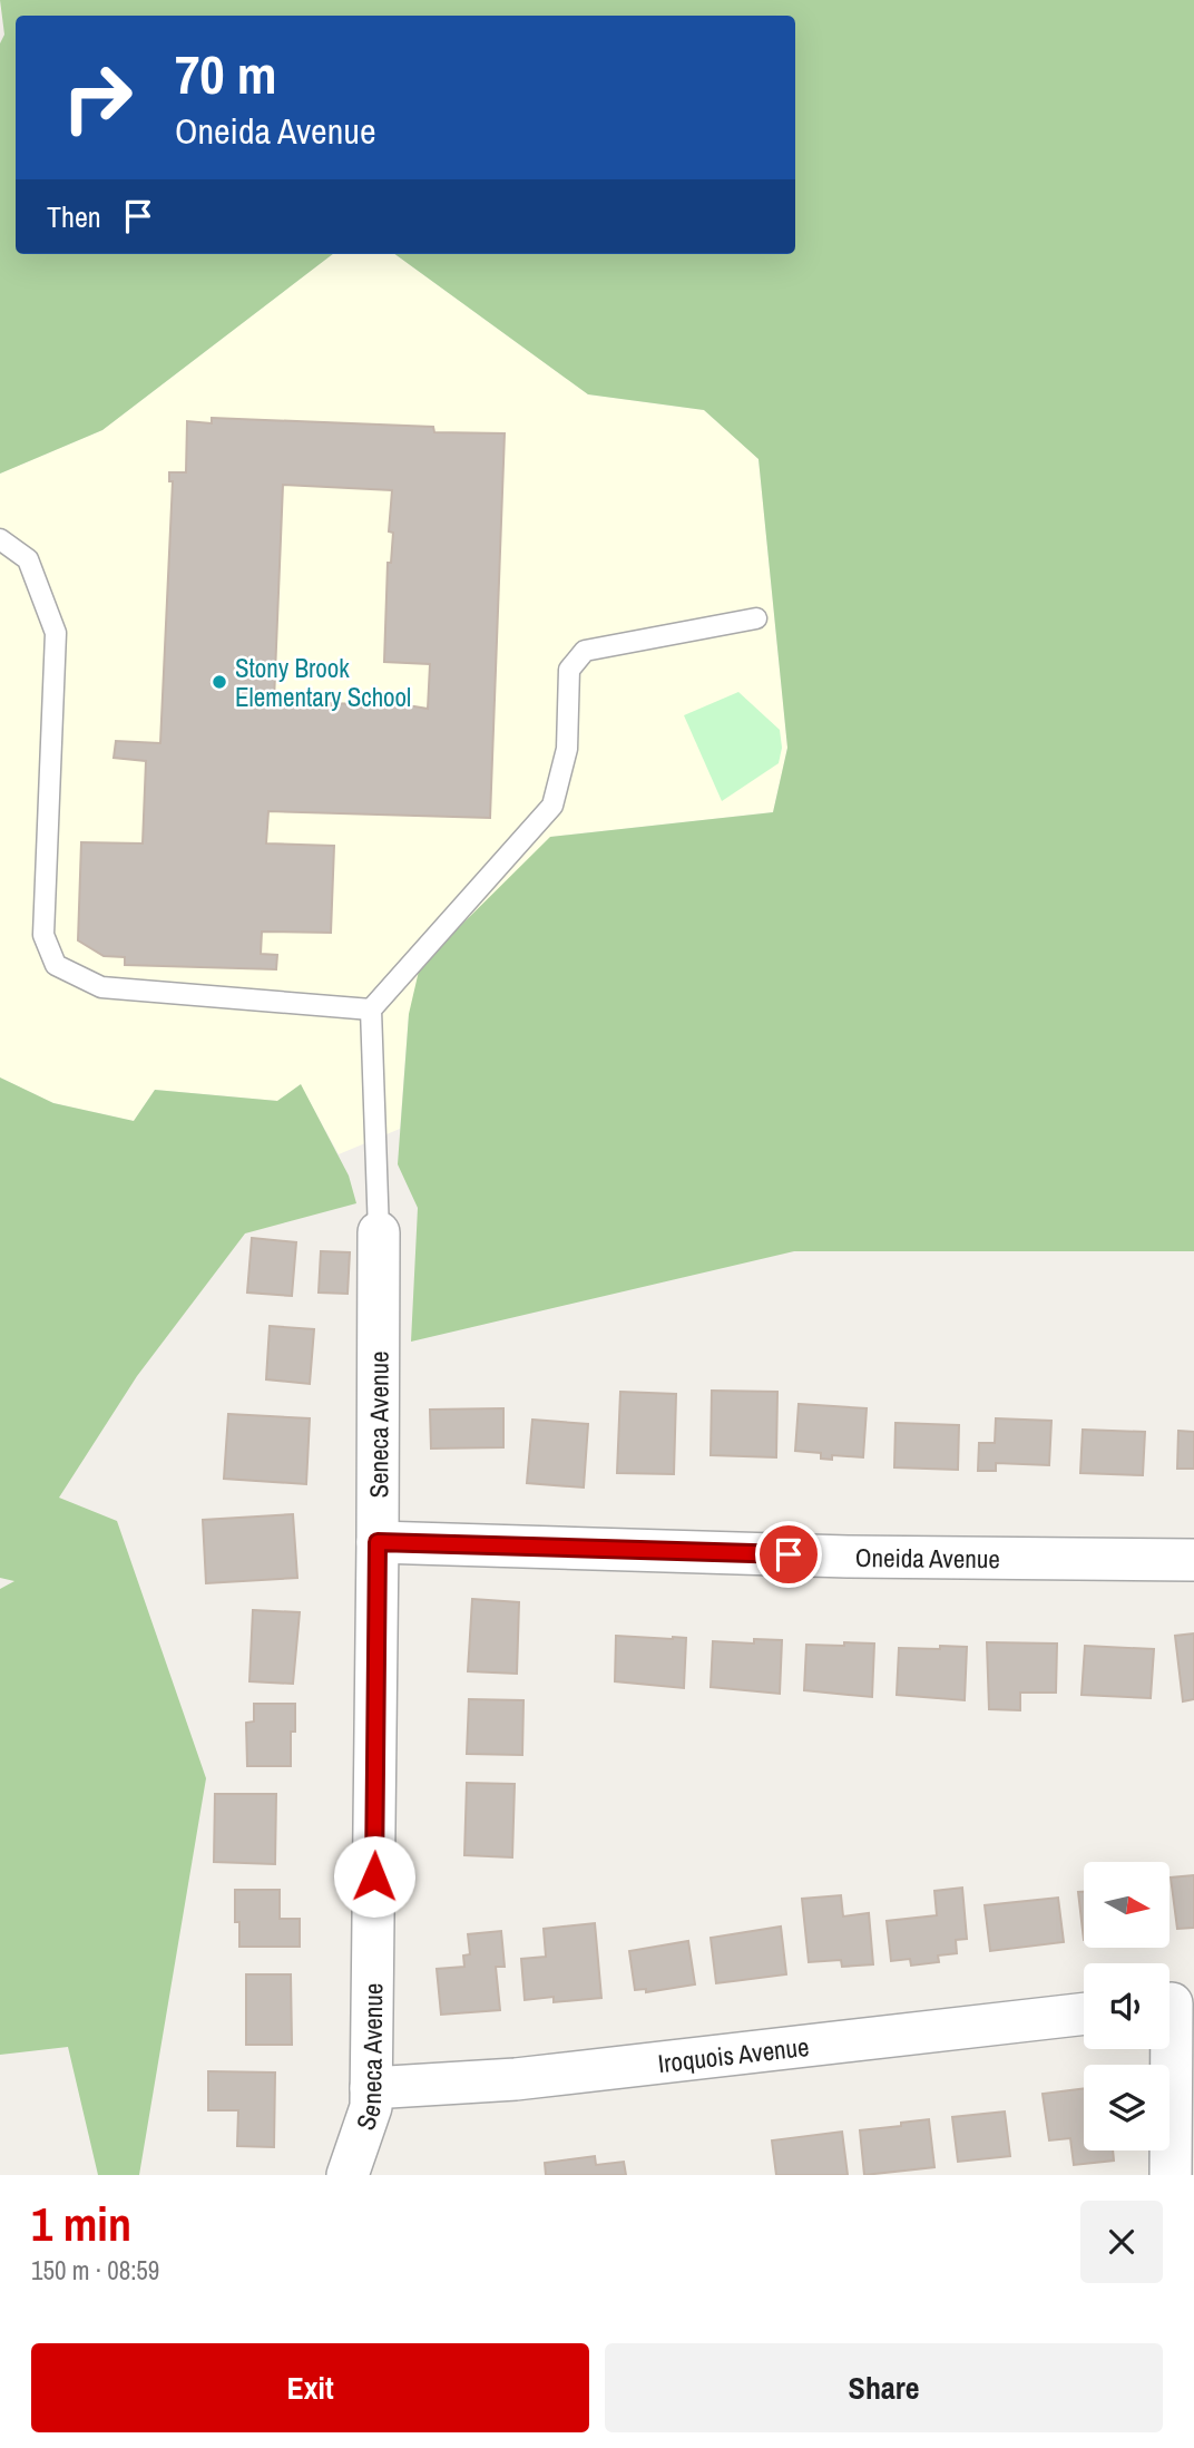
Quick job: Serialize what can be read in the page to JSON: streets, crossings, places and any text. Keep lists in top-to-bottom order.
{
  "streets": {
    "street": ["Seneca Avenue", "Oneida Avenue", "Iroquois Avenue"]
  },
  "crossings": [
    ["Seneca Avenue", "Oneida Avenue"],
    ["Seneca Avenue", "Iroquois Avenue"]
  ],
  "places": ["Stony Brook Elementary School"],
  "north": "right",
  "page": {
    "turn": ["70 m", "Oneida Avenue"],
    "then": "Then",
    "heading": ["1 min", "150 m · 08:59"],
    "buttons": ["Exit", "Share"]
  }
}
